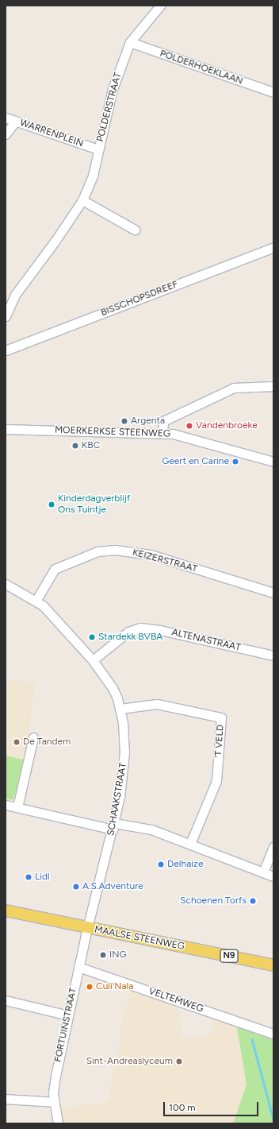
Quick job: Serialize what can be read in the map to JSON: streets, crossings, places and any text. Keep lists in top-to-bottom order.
{
  "streets": {
    "main road": ["MAALSE STEENWEG", "N9"],
    "street": [
      "POLDERHOEKLAAN",
      "POLDERSTRAAT",
      "WARRENPLEIN",
      "BISSCHOPSDREEF",
      "MOERKERKSE STEENWEG",
      "KEIZERSTRAAT",
      "ALTENASTRAAT",
      "'T VELD",
      "SCHAAKSTRAAT",
      "VELTEMWEG",
      "FORTUINSTRAAT"
    ]
  },
  "crossings": [
    ["POLDERHOEKLAAN", "POLDERSTRAAT"],
    ["POLDERSTRAAT", "WARRENPLEIN"],
    ["KEIZERSTRAAT", "SCHAAKSTRAAT"],
    ["ALTENASTRAAT", "SCHAAKSTRAAT"],
    ["'T VELD", "SCHAAKSTRAAT"],
    ["SCHAAKSTRAAT", "MAALSE STEENWEG"],
    ["SCHAAKSTRAAT", "FORTUINSTRAAT"],
    ["MAALSE STEENWEG", "FORTUINSTRAAT"],
    ["VELTEMWEG", "FORTUINSTRAAT"]
  ],
  "places": [
    "Argenta",
    "Vandenbroeke",
    "KBC",
    "Geert en Carine",
    "Kinderdagverblijf Ons Tuintje",
    "Stardekk BVBA",
    "De Tandem",
    "Delhaize",
    "Lidl",
    "A.S.Adventure",
    "Schoenen Torfs",
    "ING",
    "Culi'Nala",
    "Sint-Andreaslyceum"
  ],
  "scale_bar": "100 m"
}
